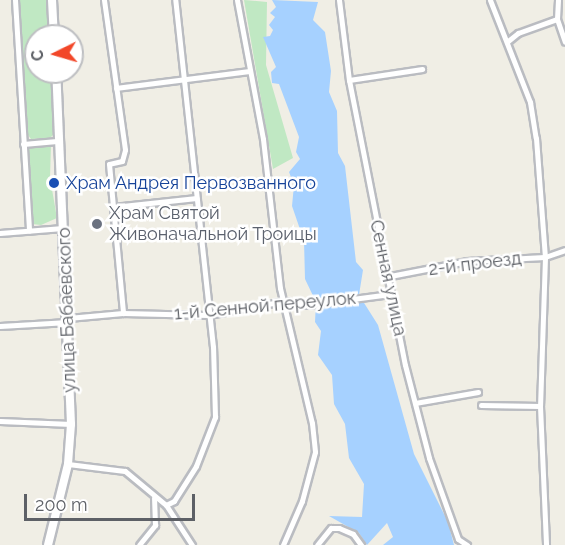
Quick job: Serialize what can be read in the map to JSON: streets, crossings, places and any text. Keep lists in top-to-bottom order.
{
  "streets": {
    "main road": ["улица Бабаевского"],
    "street": ["2-й проезд", "Сенная улица", "1-й Сенной переулок"]
  },
  "crossings": [
    ["2-й проезд", "Сенная улица"],
    ["Сенная улица", "1-й Сенной переулок"],
    ["1-й Сенной переулок", "улица Бабаевского"]
  ],
  "places": ["Храм Андрея Первозванного", "Храм Святой Живоначальной Троицы"],
  "scale_bar": "200 m",
  "north": "left"
}
